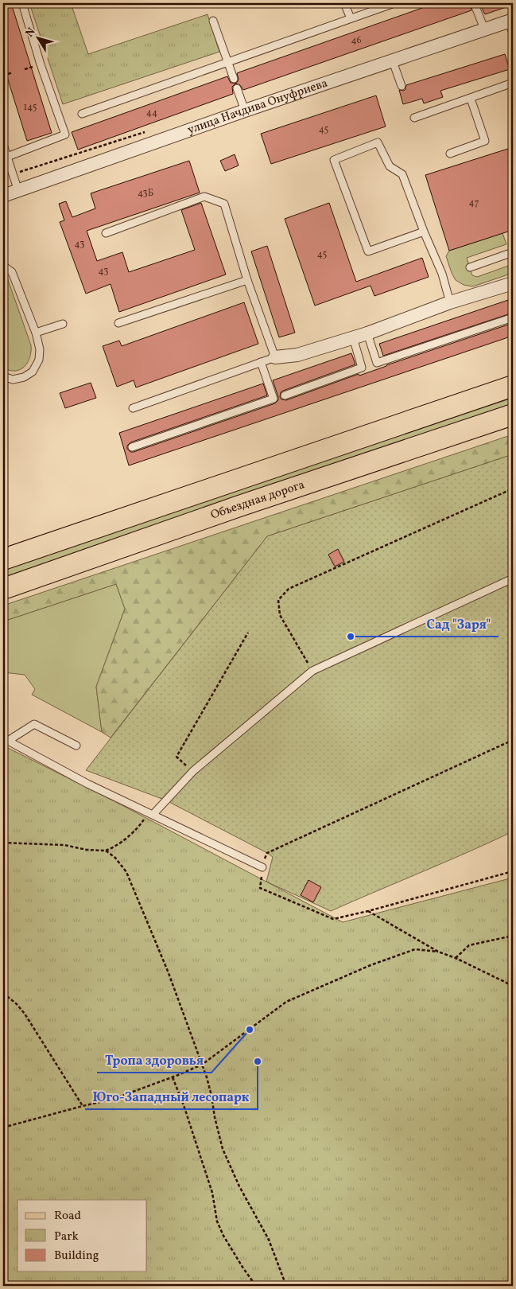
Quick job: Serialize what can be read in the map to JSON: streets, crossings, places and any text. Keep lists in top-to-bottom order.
{
  "streets": {
    "main road": ["Объездная дорога"],
    "street": ["улица Начдива Онуфриева"]
  },
  "places": ["Сад \"Заря\"", "Тропа здоровья", "Юго-Западный лесопарк"],
  "house_numbers": [
    "46",
    "145",
    "44",
    "45",
    "43Б",
    "47",
    "43",
    "45",
    "43"
  ],
  "legend": ["Road", "Park", "Building"],
  "north": "top left"
}
